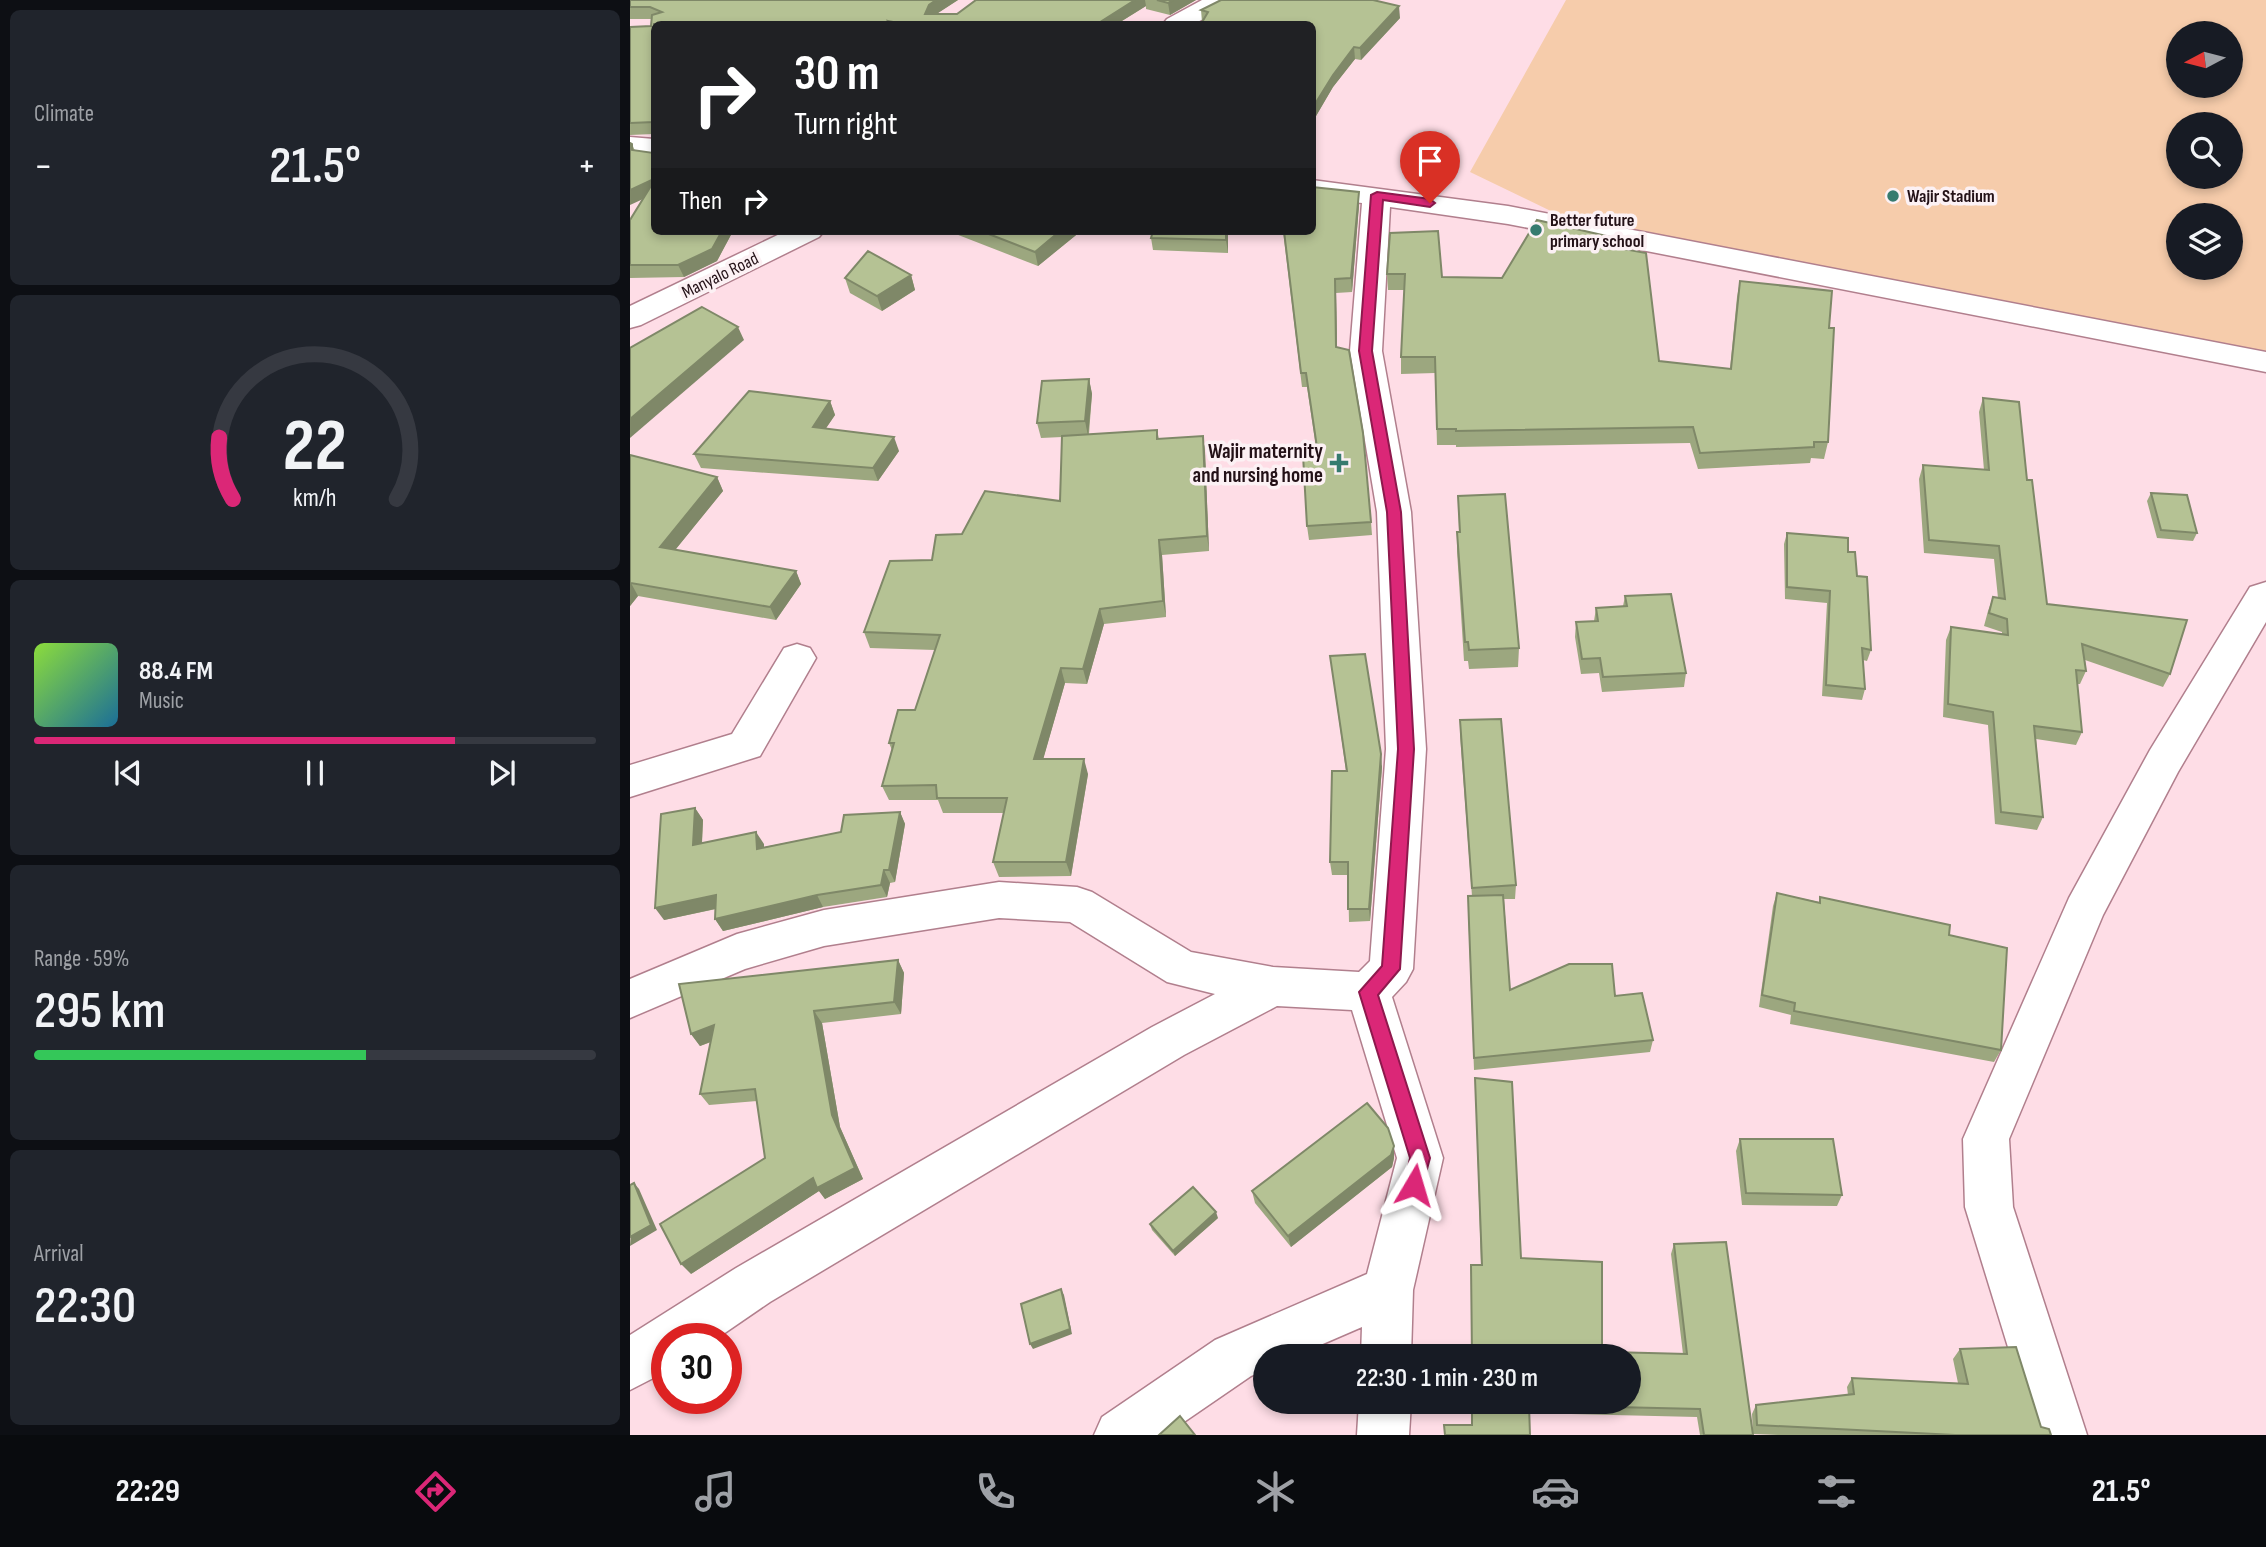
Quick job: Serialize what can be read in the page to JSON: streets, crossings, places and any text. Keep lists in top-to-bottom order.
{
  "streets": {
    "street": ["Manyalo Road"]
  },
  "places": {
    "other": ["Wajir Stadium", "Better future primary school"],
    "health": ["Wajir maternity and nursing home"]
  },
  "north": "left",
  "page": {
    "tile": [
      "Climate",
      ["Range · 59%", "295 km"],
      ["Arrival", "22:30"]
    ],
    "turn": ["30 m", "Turn right"],
    "heat": ["−", "21.5°", "+"],
    "then": "Then",
    "song": ["88.4 FM", "Music"],
    "limit": "30",
    "trip": "22:30 · 1 min · 230 m",
    "tabs": ["22:29", "21.5°"],
    "gauge": ["22", "km/h"]
  }
}
